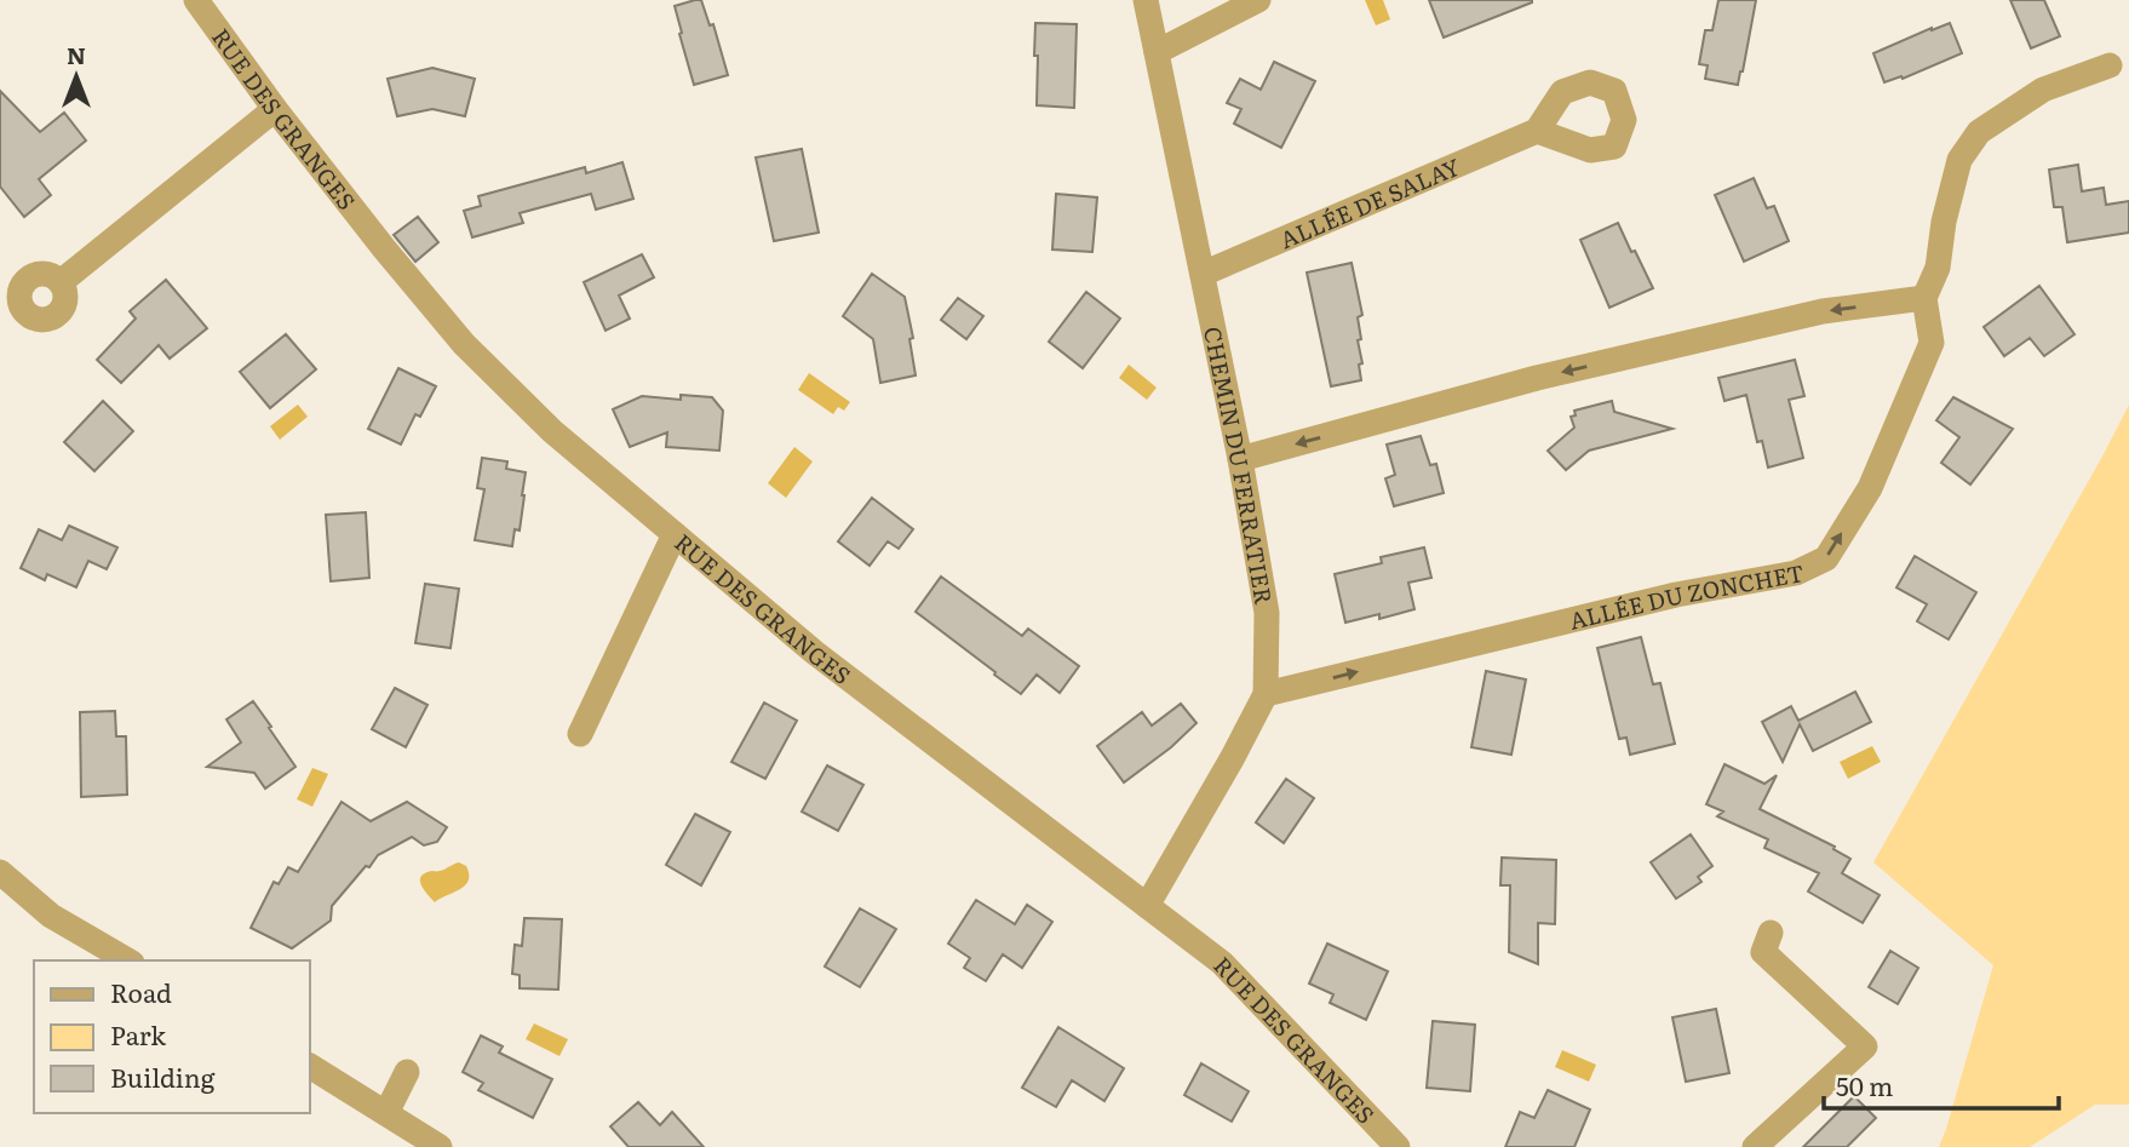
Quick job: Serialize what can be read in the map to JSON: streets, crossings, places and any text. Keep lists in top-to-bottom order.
{
  "streets": {
    "street": [
      "RUE DES GRANGES",
      "ALLÉE DE SALAY",
      "CHEMIN DU FERRATIER",
      "ALLÉE DU ZONCHET"
    ]
  },
  "crossings": [
    ["RUE DES GRANGES", "CHEMIN DU FERRATIER"],
    ["ALLÉE DE SALAY", "CHEMIN DU FERRATIER"],
    ["CHEMIN DU FERRATIER", "ALLÉE DU ZONCHET"]
  ],
  "one_way": ["ALLÉE DU ZONCHET"],
  "legend": ["Road", "Park", "Building"],
  "scale_bar": "50 m",
  "north": "top"
}
